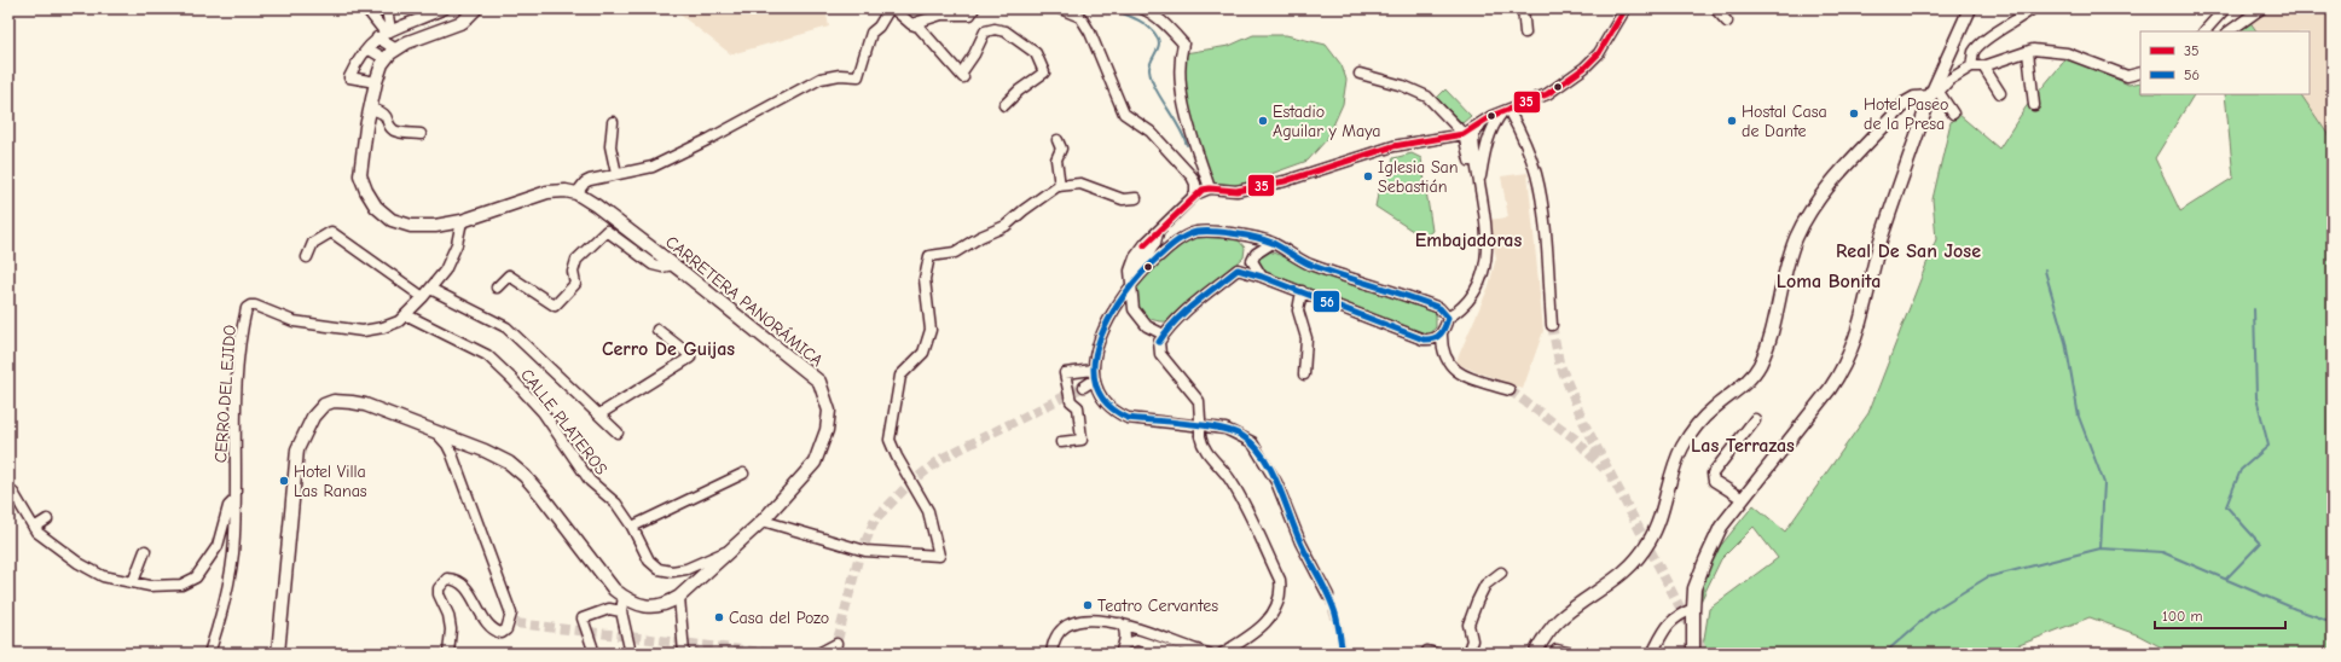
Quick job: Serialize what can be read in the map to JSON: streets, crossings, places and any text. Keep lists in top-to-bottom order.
{
  "streets": {
    "street": ["CARRETERA PANORÁMICA", "CERRO DEL EJIDO", "CALLE PLATEROS"]
  },
  "crossings": [
    ["CARRETERA PANORÁMICA", "CERRO DEL EJIDO"],
    ["CARRETERA PANORÁMICA", "CALLE PLATEROS"],
    ["CERRO DEL EJIDO", "CALLE PLATEROS"]
  ],
  "districts": [
    "Embajadoras",
    "Real De San Jose",
    "Loma Bonita",
    "Cerro De Guijas",
    "Las Terrazas"
  ],
  "places": [
    "Hotel Paseo de la Presa",
    "Estadio Aguilar y Maya",
    "Hostal Casa de Dante",
    "Iglesia San Sebastián",
    "Hotel Villa Las Ranas",
    "Teatro Cervantes",
    "Casa del Pozo"
  ],
  "lines": ["transit line 35", "transit line 56"],
  "legend": ["35", "56"],
  "scale_bar": "100 m"
}
